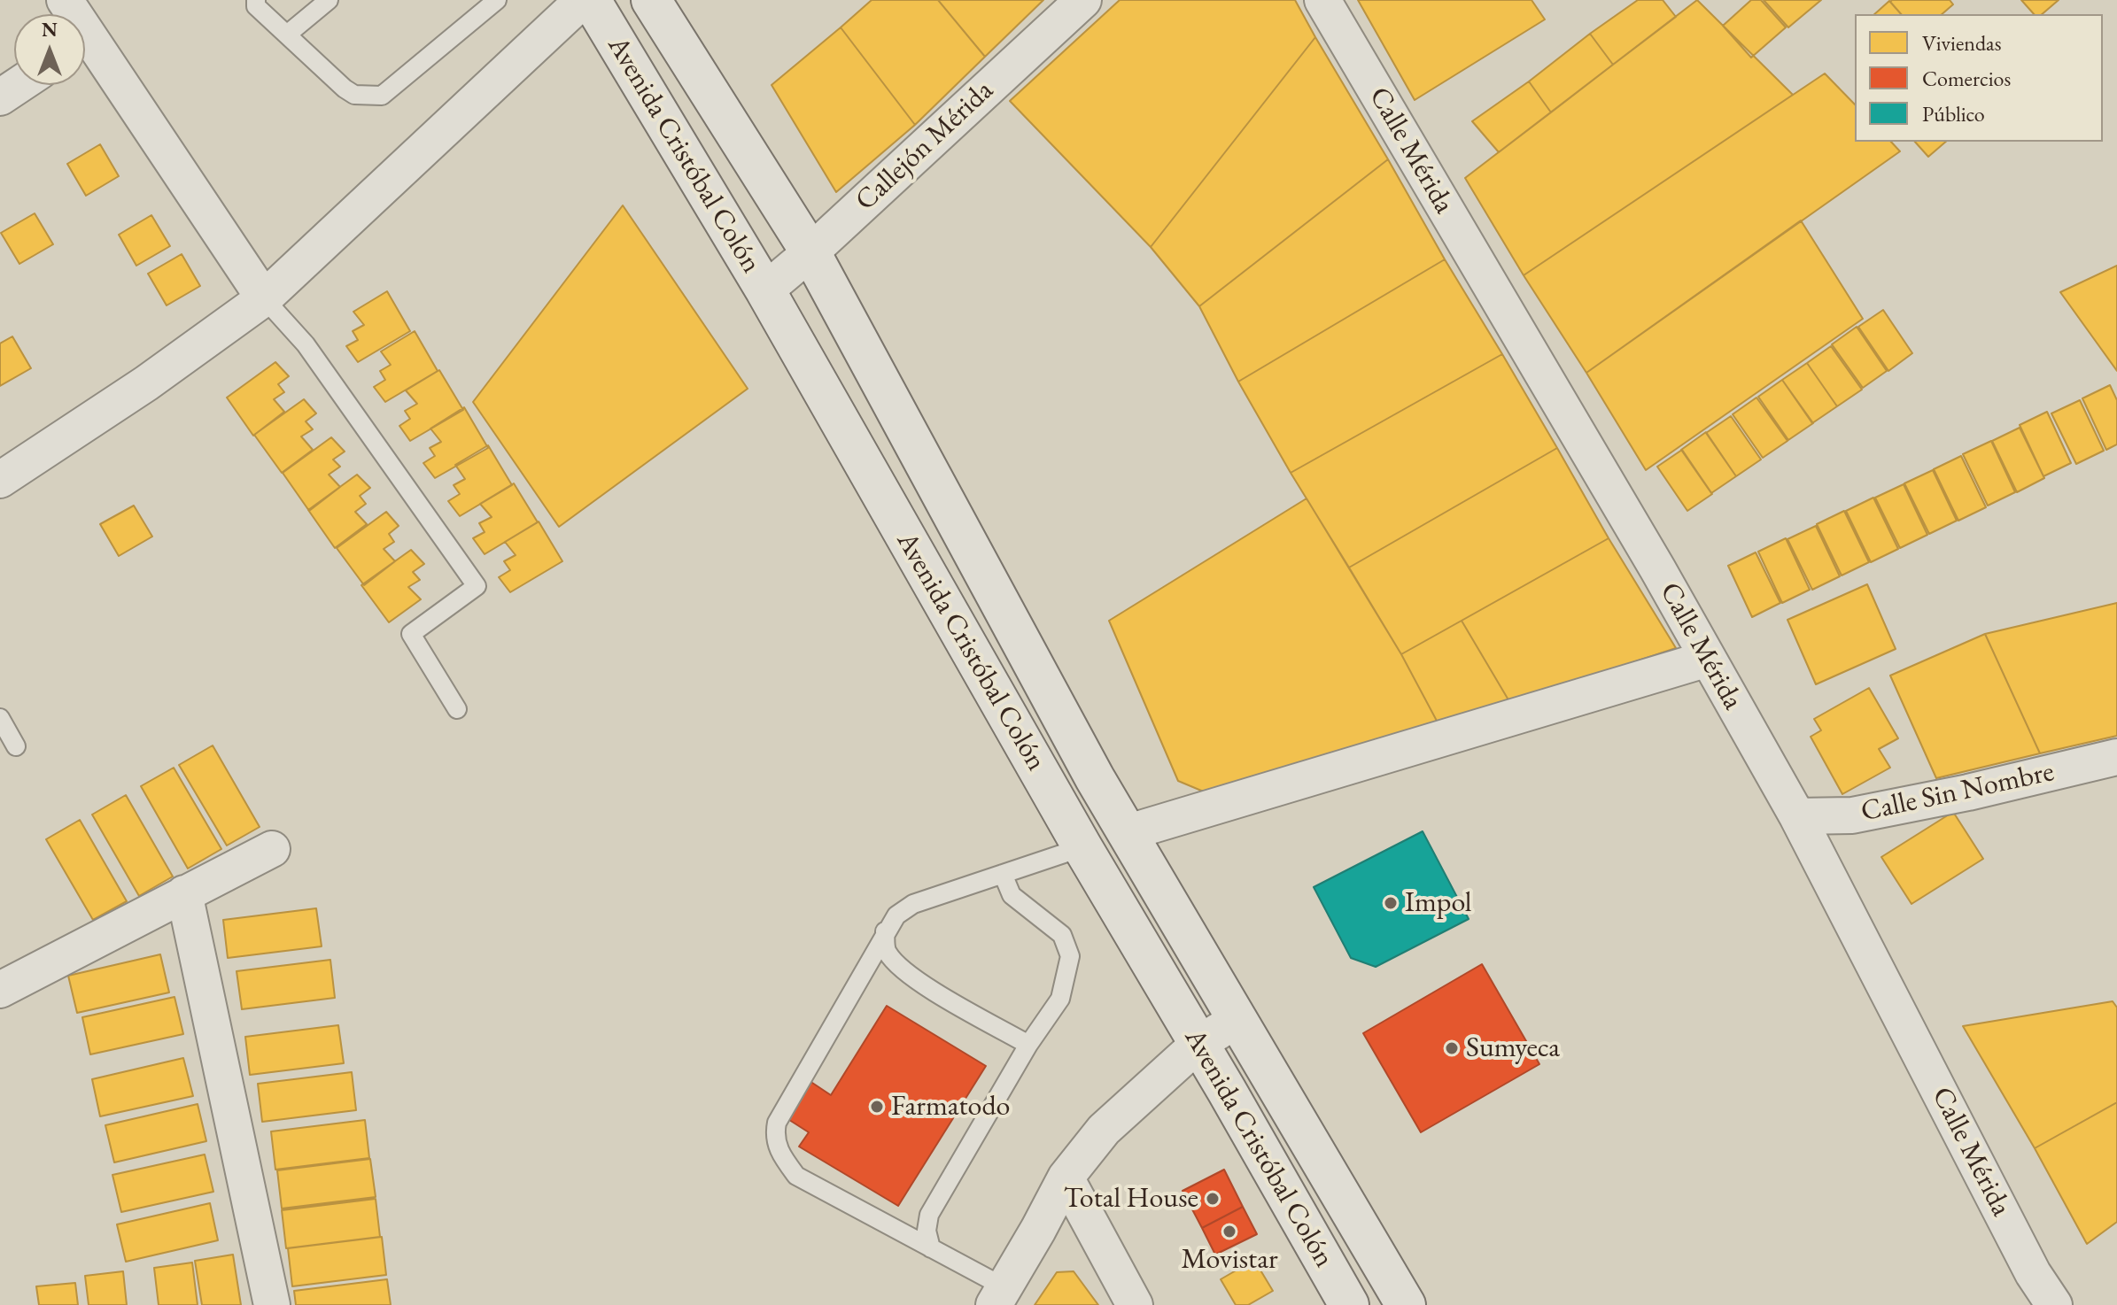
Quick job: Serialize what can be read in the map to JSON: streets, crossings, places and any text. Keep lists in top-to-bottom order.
{
  "streets": {
    "street": [
      "Callejón Mérida",
      "Calle Mérida",
      "Avenida Cristóbal Colón",
      "Calle Sin Nombre"
    ]
  },
  "crossings": [
    ["Callejón Mérida", "Avenida Cristóbal Colón"],
    ["Calle Mérida", "Calle Sin Nombre"]
  ],
  "places": [
    "Impol",
    "Sumyeca",
    "Farmatodo",
    "Total House",
    "Movistar"
  ],
  "legend": ["Viviendas", "Comercios", "Público"],
  "north": "top"
}
